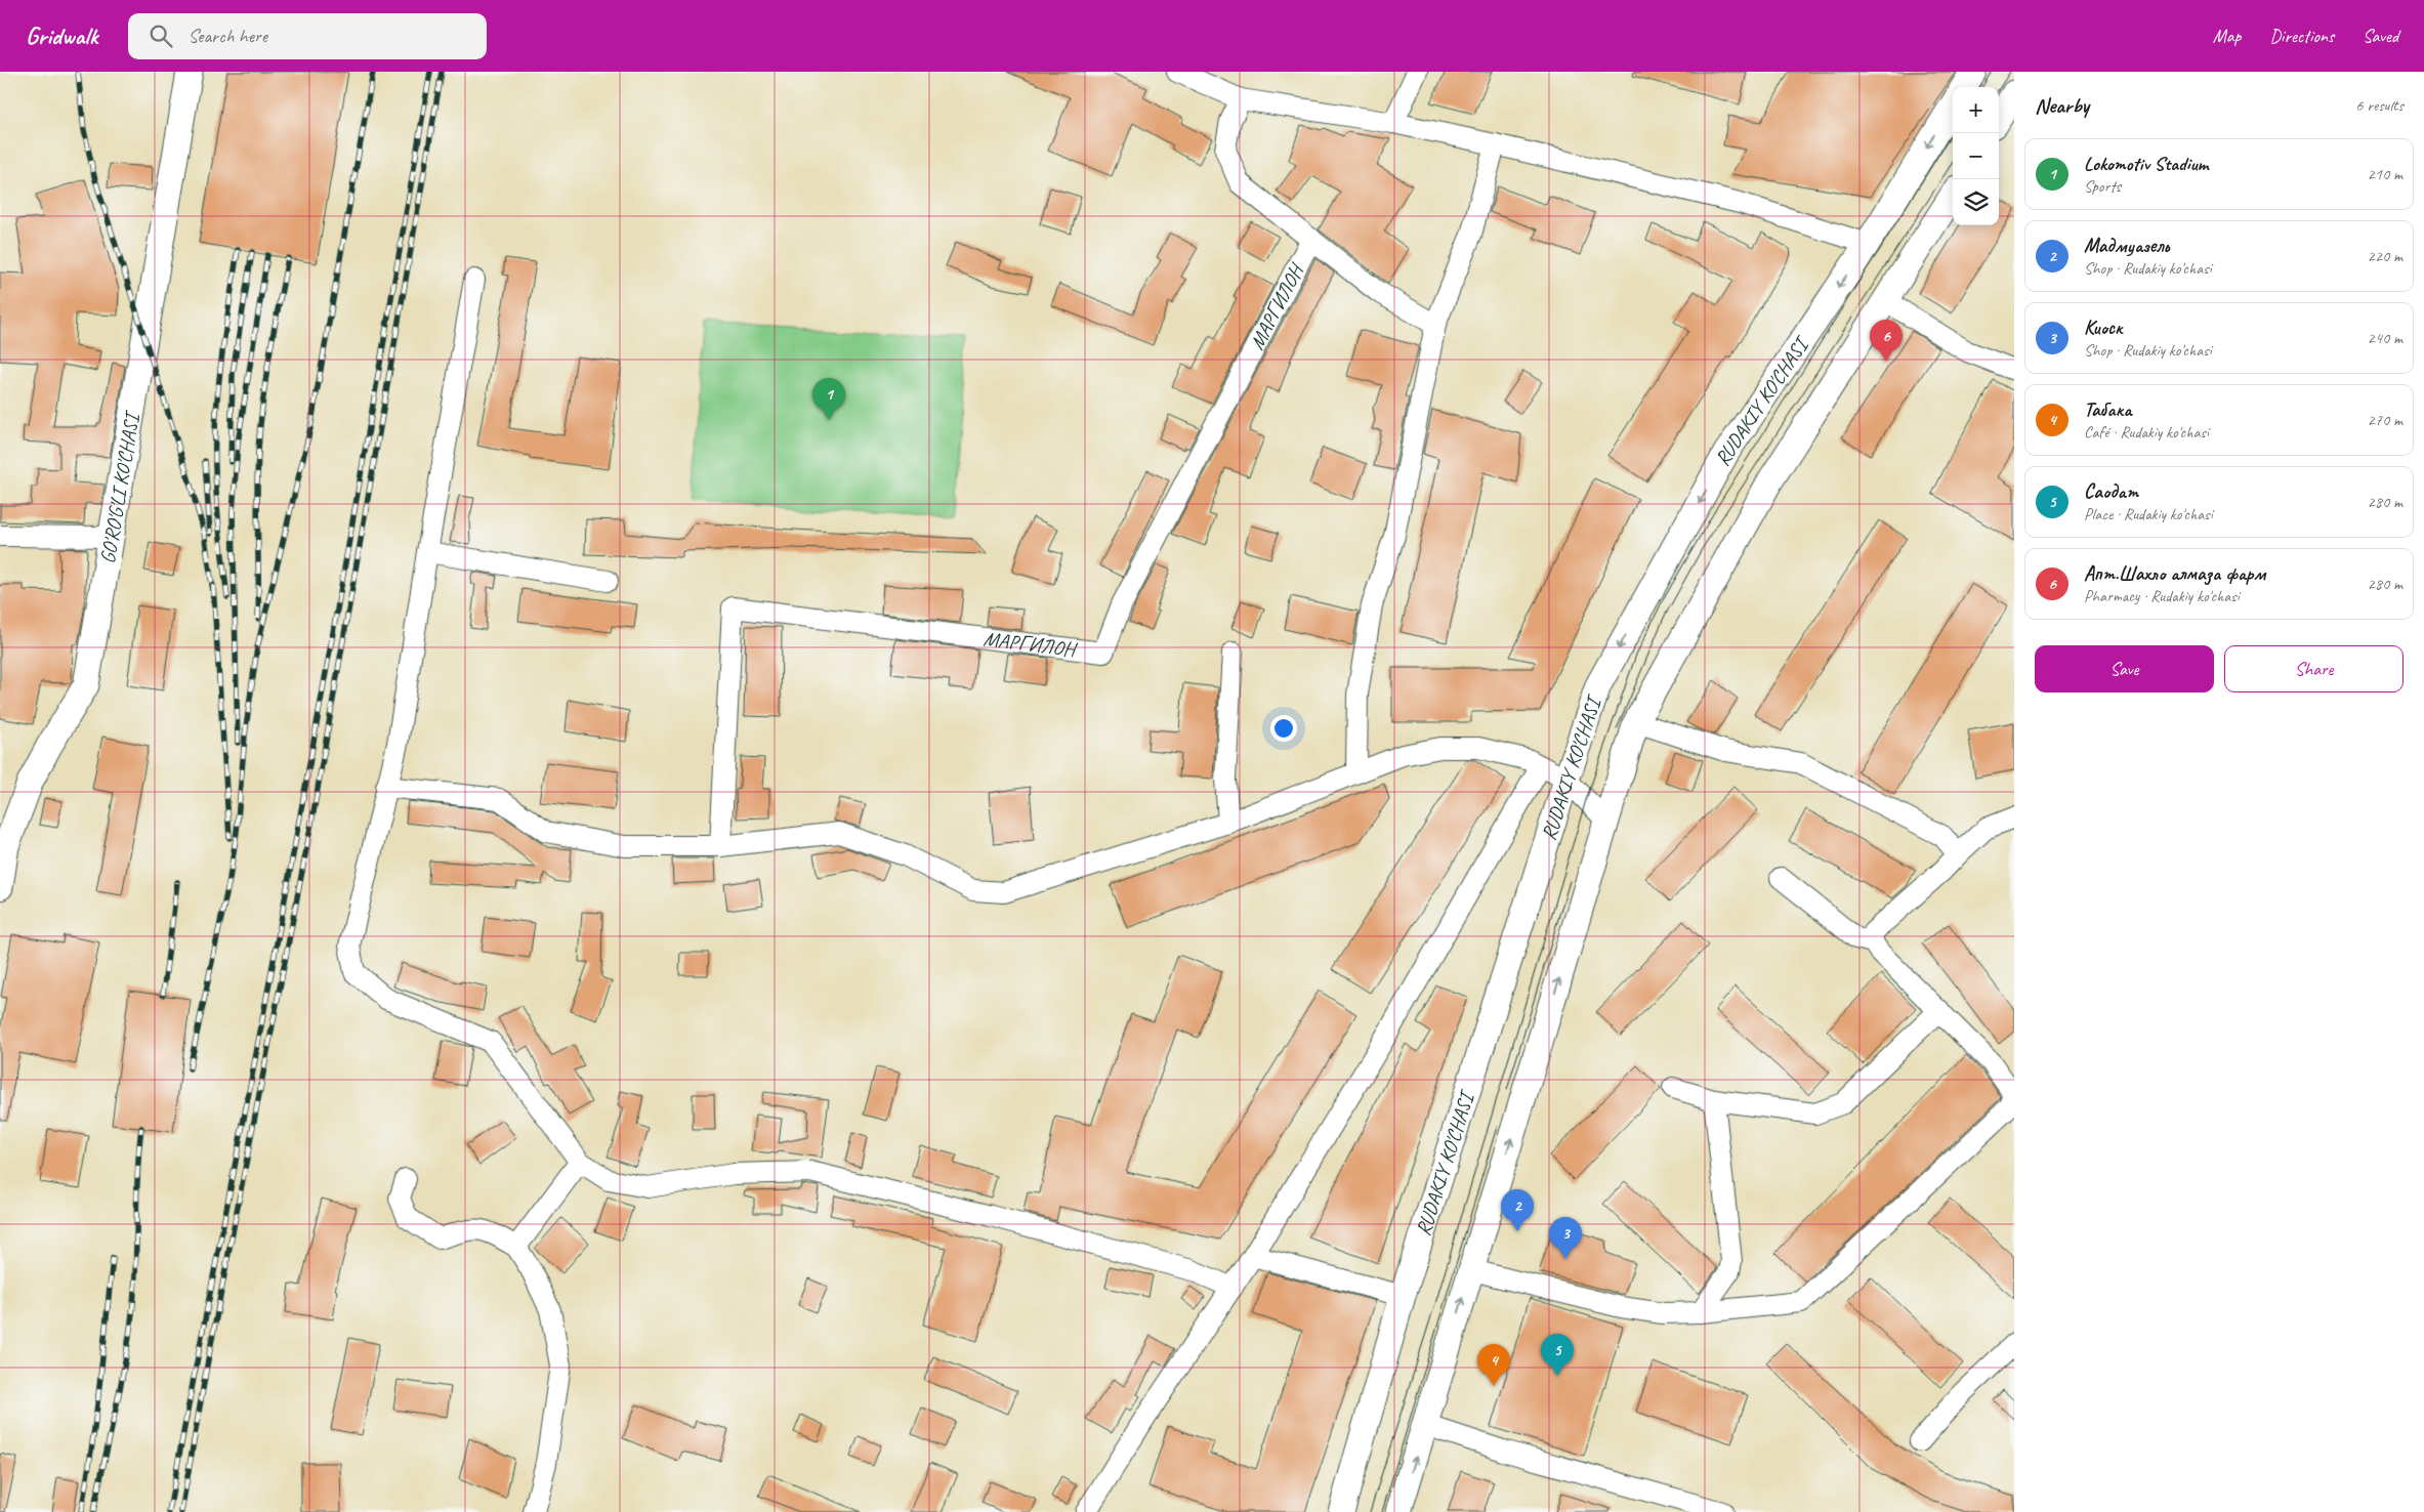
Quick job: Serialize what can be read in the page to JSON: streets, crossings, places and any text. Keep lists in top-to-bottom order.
{
  "streets": {
    "main road": ["RUDAKIY KO'CHASI", "GO'RO'G'LI KO'CHASI"],
    "street": ["МАРГИЛОН"]
  },
  "page": {
    "header": "Gridwalk",
    "search": "Search here",
    "nav": ["Map", "Directions", "Saved"],
    "heading": ["Nearby", "6 results"],
    "map_buttons": ["+", "−"],
    "list": [
      {
        "mark": "1",
        "name": "Lokomotiv Stadium",
        "note": "Sports",
        "value": "210 m"
      },
      {
        "mark": "2",
        "name": "Мадмуазель",
        "note": "Shop · Rudakiy ko'chasi",
        "value": "220 m"
      },
      {
        "mark": "3",
        "name": "Киоск",
        "note": "Shop · Rudakiy ko'chasi",
        "value": "240 m"
      },
      {
        "mark": "4",
        "name": "Табака",
        "note": "Café · Rudakiy ko'chasi",
        "value": "270 m"
      },
      {
        "mark": "5",
        "name": "Саодат",
        "note": "Place · Rudakiy ko'chasi",
        "value": "280 m"
      },
      {
        "mark": "6",
        "name": "Апт.Шахло алмаза фарм",
        "note": "Pharmacy · Rudakiy ko'chasi",
        "value": "280 m"
      }
    ],
    "pins": [
      "6",
      "1",
      "2",
      "3",
      "5",
      "4"
    ],
    "buttons": ["Save", "Share"]
  }
}
